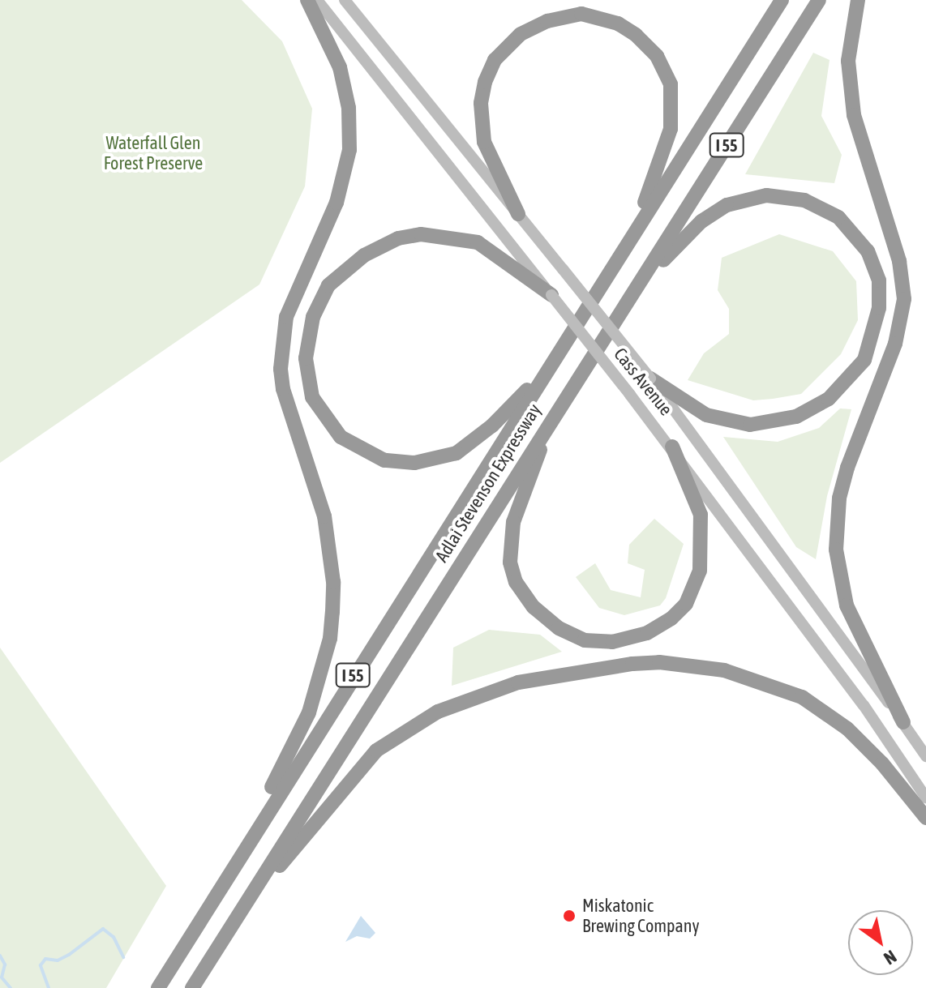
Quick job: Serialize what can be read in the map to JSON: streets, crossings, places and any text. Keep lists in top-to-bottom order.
{
  "streets": {
    "highway": ["I 55", "Adlai Stevenson Expressway"],
    "main road": ["Cass Avenue"]
  },
  "parks": ["Waterfall Glen Forest Preserve"],
  "places": ["Miskatonic Brewing Company"],
  "north": "bottom right"
}
